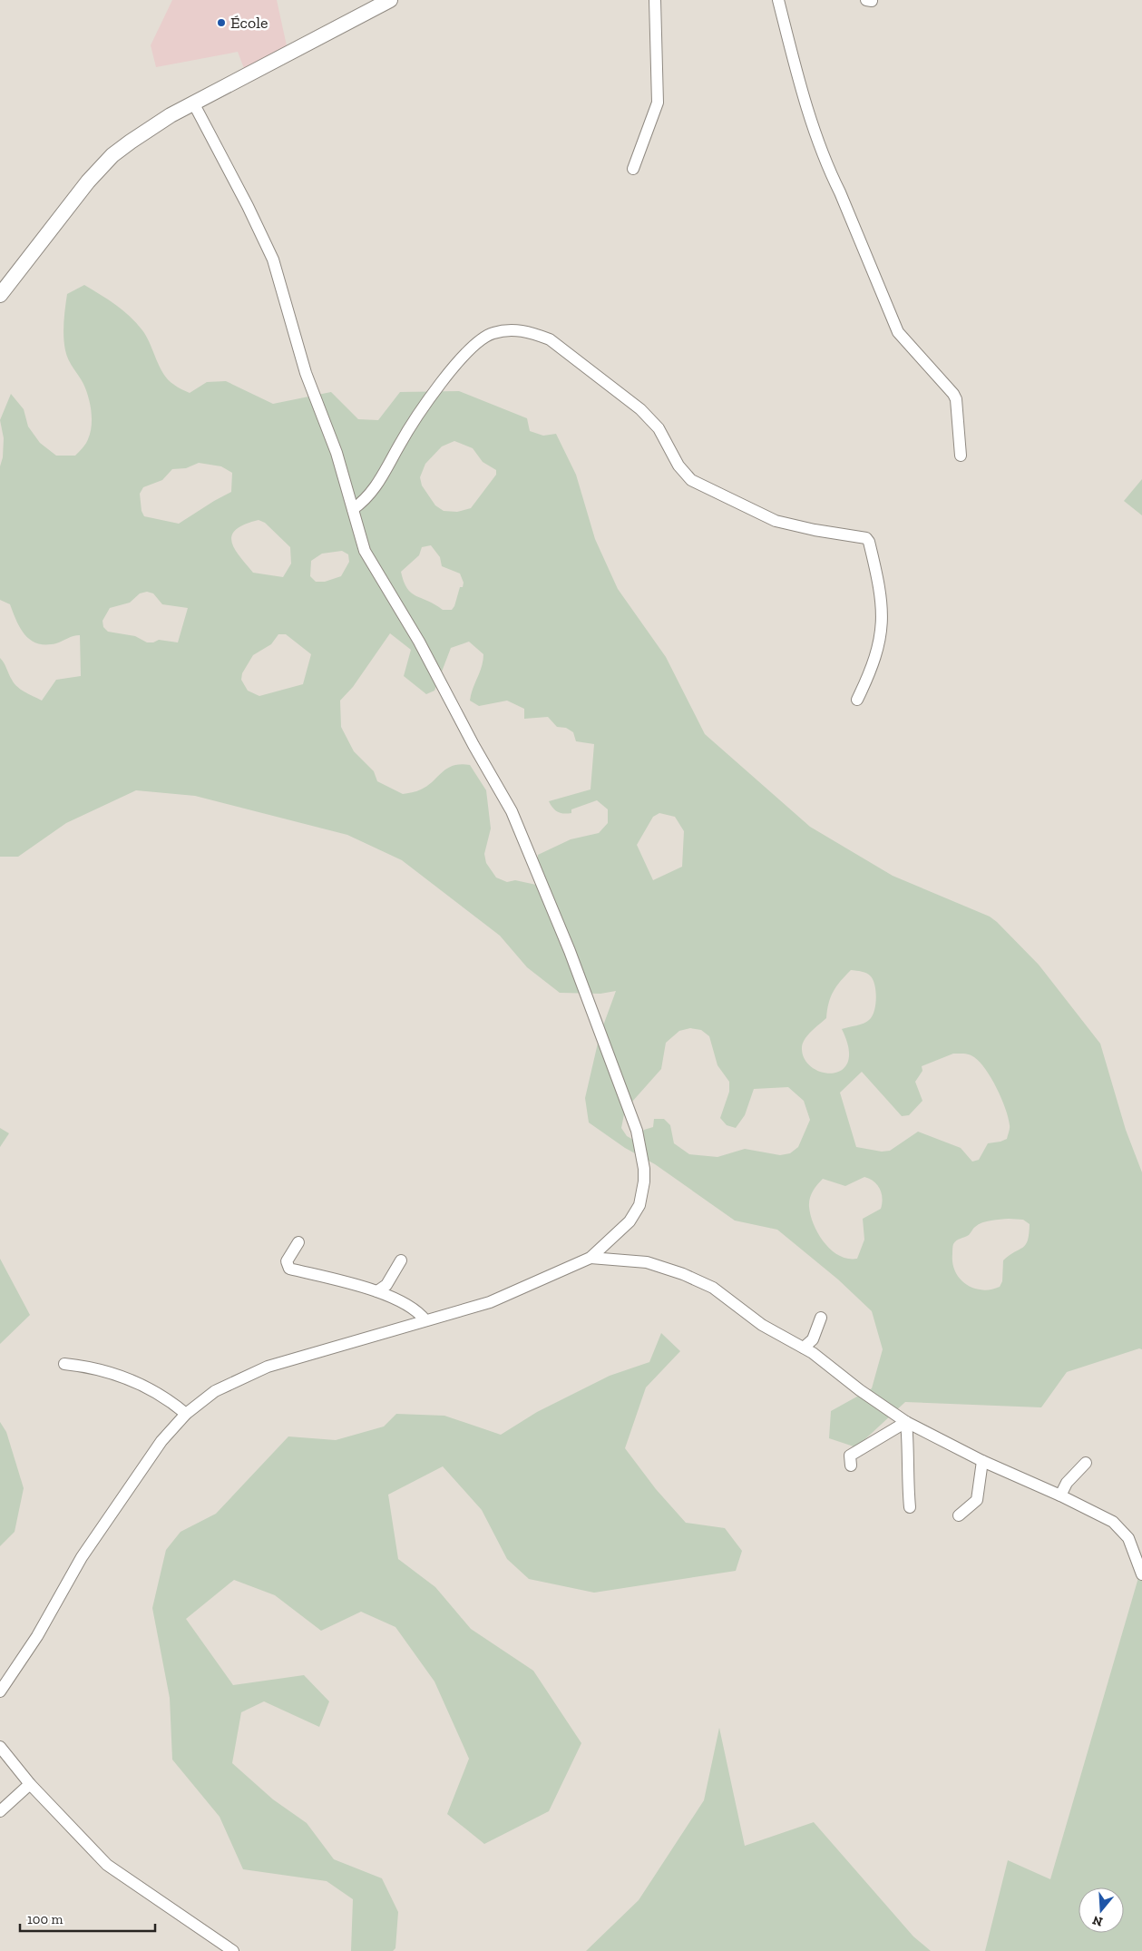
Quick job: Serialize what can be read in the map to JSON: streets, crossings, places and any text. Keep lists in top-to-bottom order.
{
  "places": ["École"],
  "scale_bar": "100 m",
  "north": "bottom"
}
